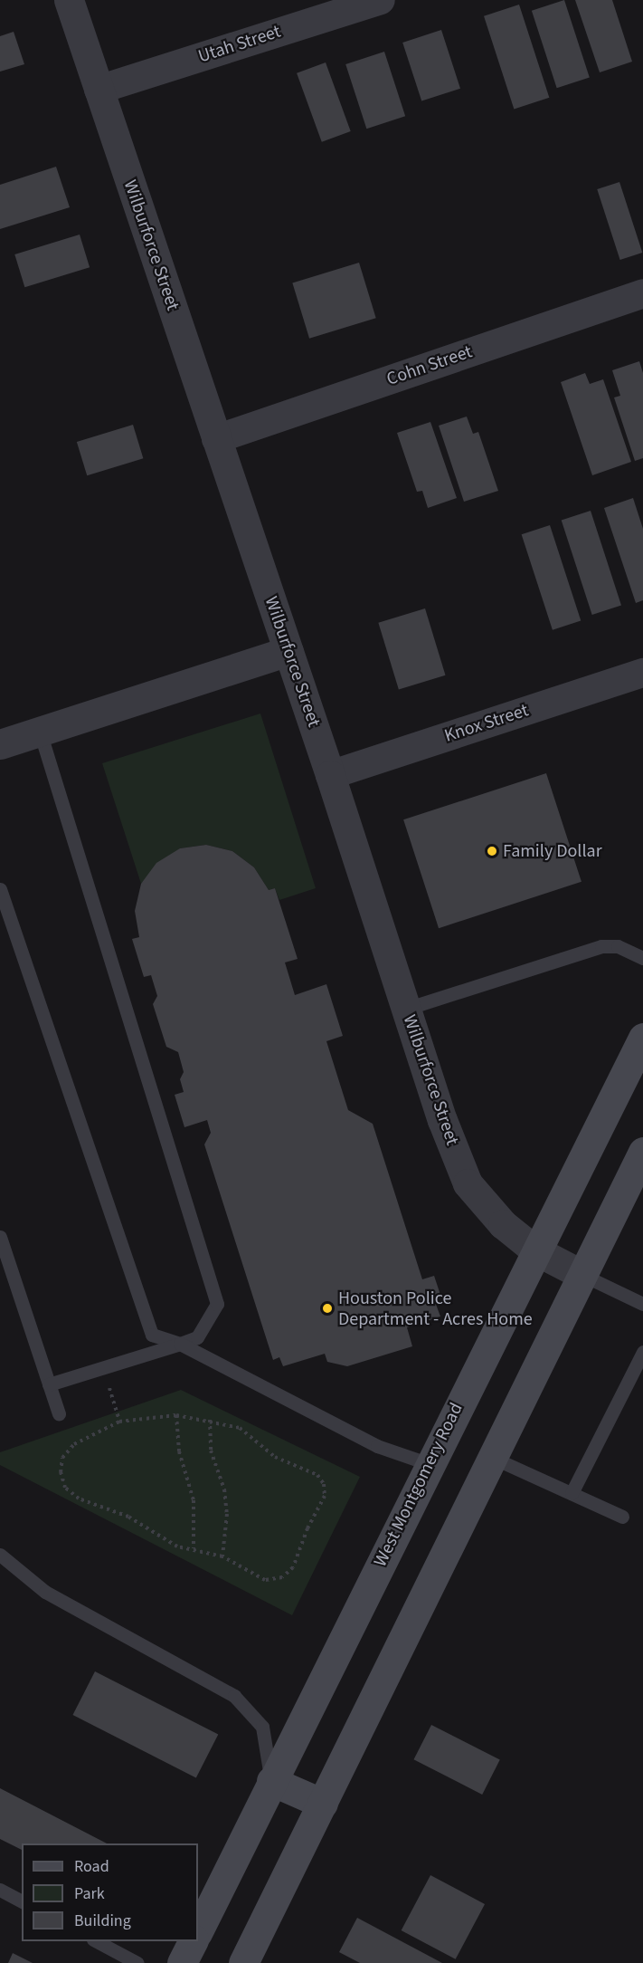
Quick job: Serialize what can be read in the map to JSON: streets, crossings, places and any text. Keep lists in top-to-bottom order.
{
  "streets": {
    "main road": ["West Montgomery Road"],
    "street": [
      "Utah Street",
      "Wilburforce Street",
      "Cohn Street",
      "Knox Street"
    ]
  },
  "crossings": [
    ["Utah Street", "Wilburforce Street"],
    ["Wilburforce Street", "Cohn Street"],
    ["Wilburforce Street", "Knox Street"],
    ["Wilburforce Street", "West Montgomery Road"]
  ],
  "places": ["Family Dollar", "Houston Police Department - Acres Home"],
  "legend": ["Road", "Park", "Building"]
}
